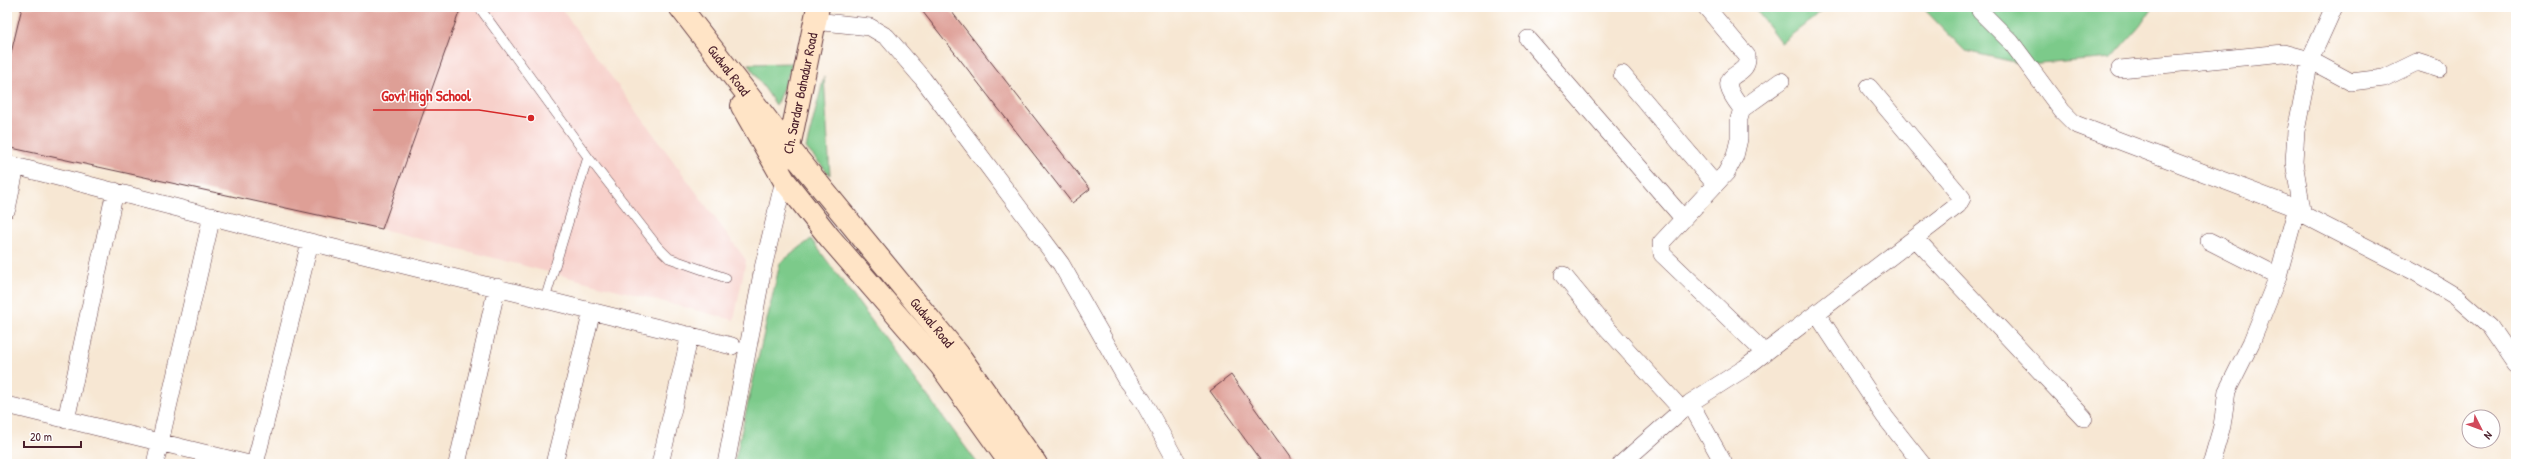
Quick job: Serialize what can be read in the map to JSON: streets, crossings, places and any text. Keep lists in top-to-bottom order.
{
  "streets": {
    "main road": ["Gudwal Road", "Ch. Sardar Bahadur Road"]
  },
  "crossings": [
    ["Gudwal Road", "Ch. Sardar Bahadur Road"]
  ],
  "places": ["Govt High School"],
  "scale_bar": "20 m",
  "north": "bottom right"
}
